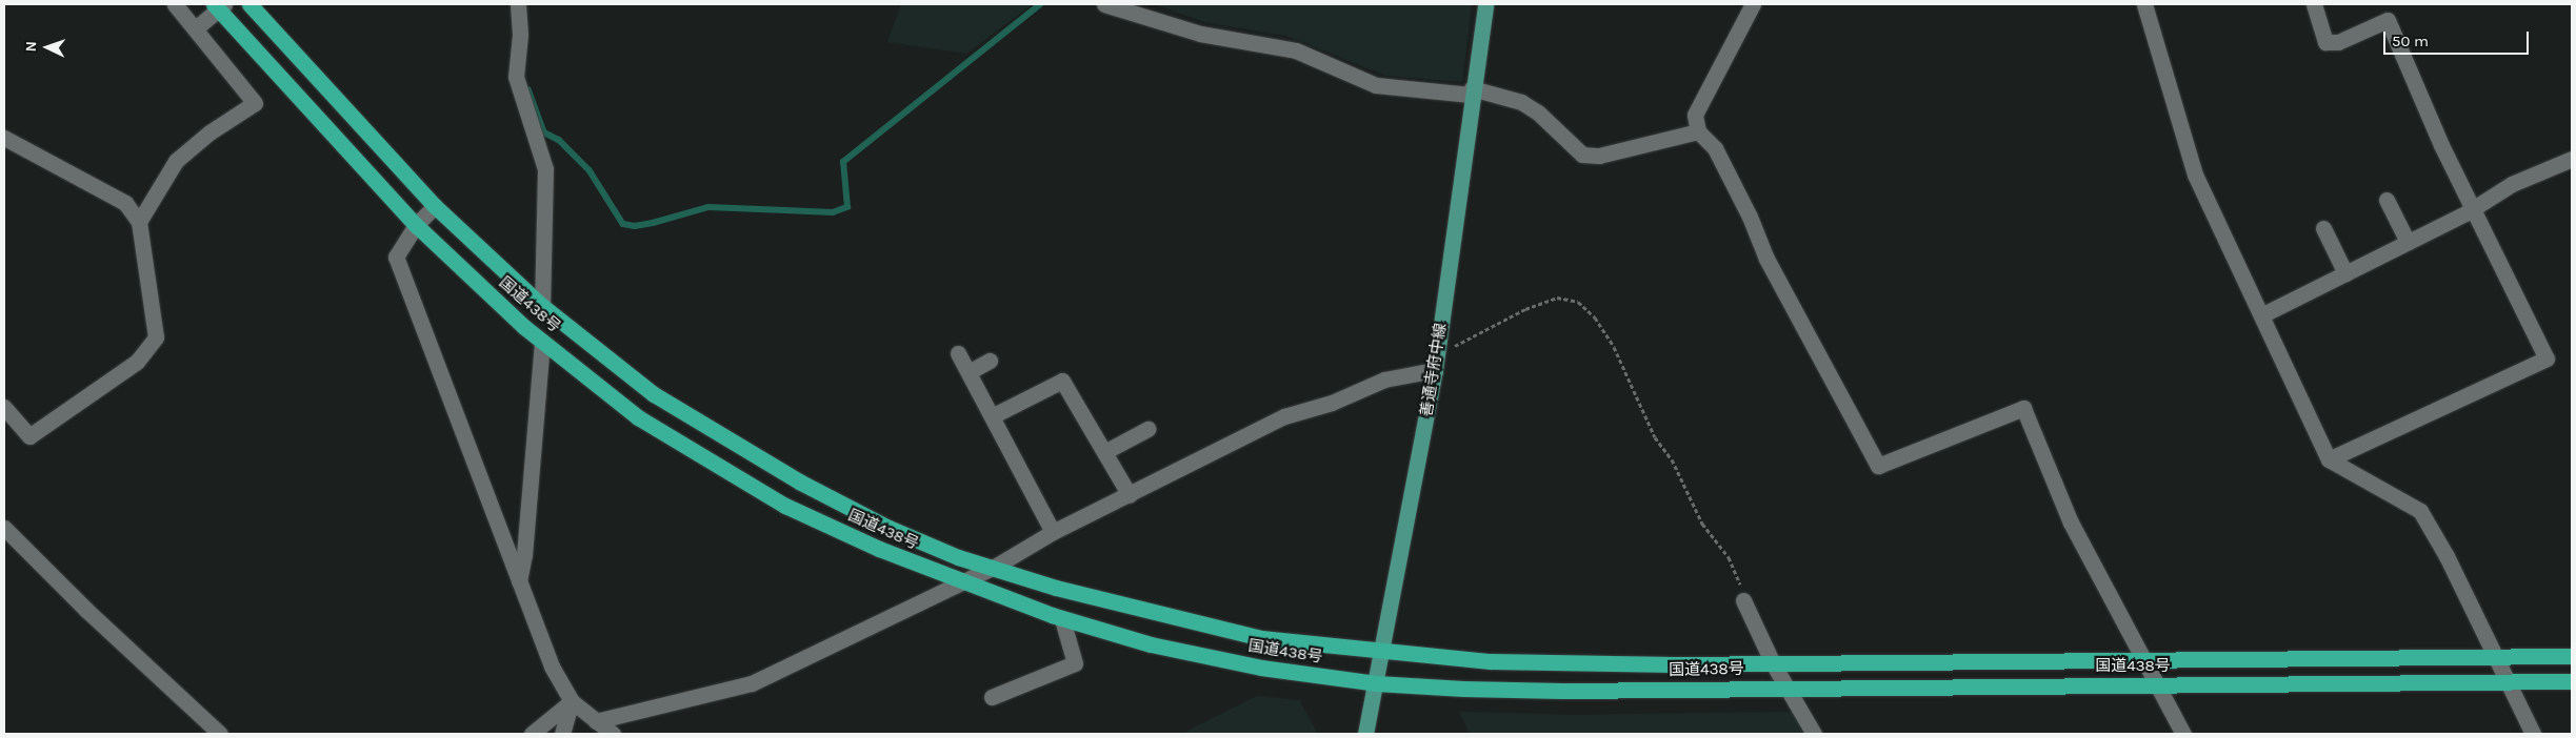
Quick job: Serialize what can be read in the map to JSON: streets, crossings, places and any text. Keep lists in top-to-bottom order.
{
  "streets": {
    "highway": ["国道438号"],
    "main road": ["善通寺府中線"]
  },
  "crossings": [
    ["国道438号", "善通寺府中線"]
  ],
  "scale_bar": "50 m",
  "north": "left"
}
